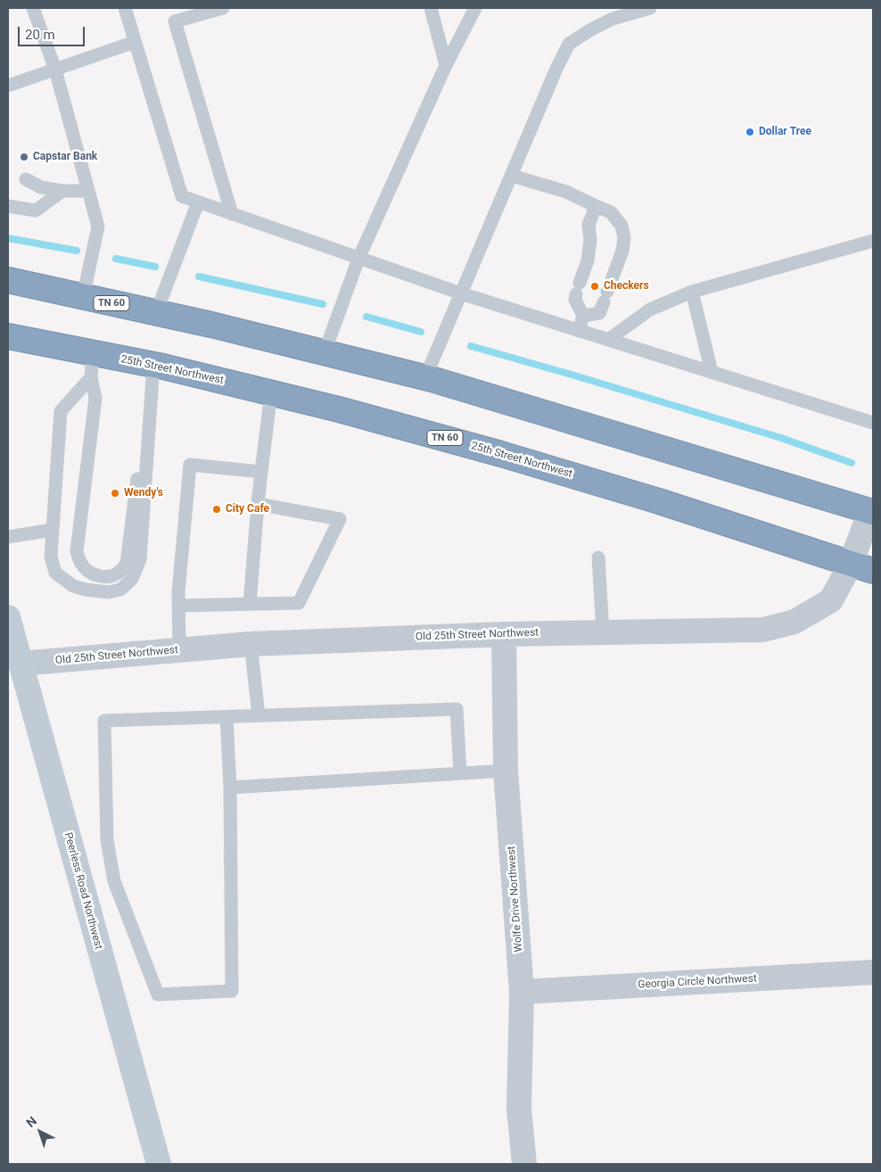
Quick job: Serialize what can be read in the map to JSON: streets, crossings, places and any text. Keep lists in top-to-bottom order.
{
  "streets": {
    "highway": ["TN 60", "25th Street Northwest"],
    "street": [
      "Old 25th Street Northwest",
      "Peerless Road Northwest",
      "Wolfe Drive Northwest",
      "Georgia Circle Northwest"
    ]
  },
  "crossings": [
    ["TN 60", "Old 25th Street Northwest"],
    ["25th Street Northwest", "Old 25th Street Northwest"],
    ["Old 25th Street Northwest", "Peerless Road Northwest"],
    ["Old 25th Street Northwest", "Wolfe Drive Northwest"],
    ["Wolfe Drive Northwest", "Georgia Circle Northwest"]
  ],
  "places": [
    "Dollar Tree",
    "Capstar Bank",
    "Checkers",
    "Wendy's",
    "City Cafe"
  ],
  "scale_bar": "20 m",
  "north": "top left"
}
